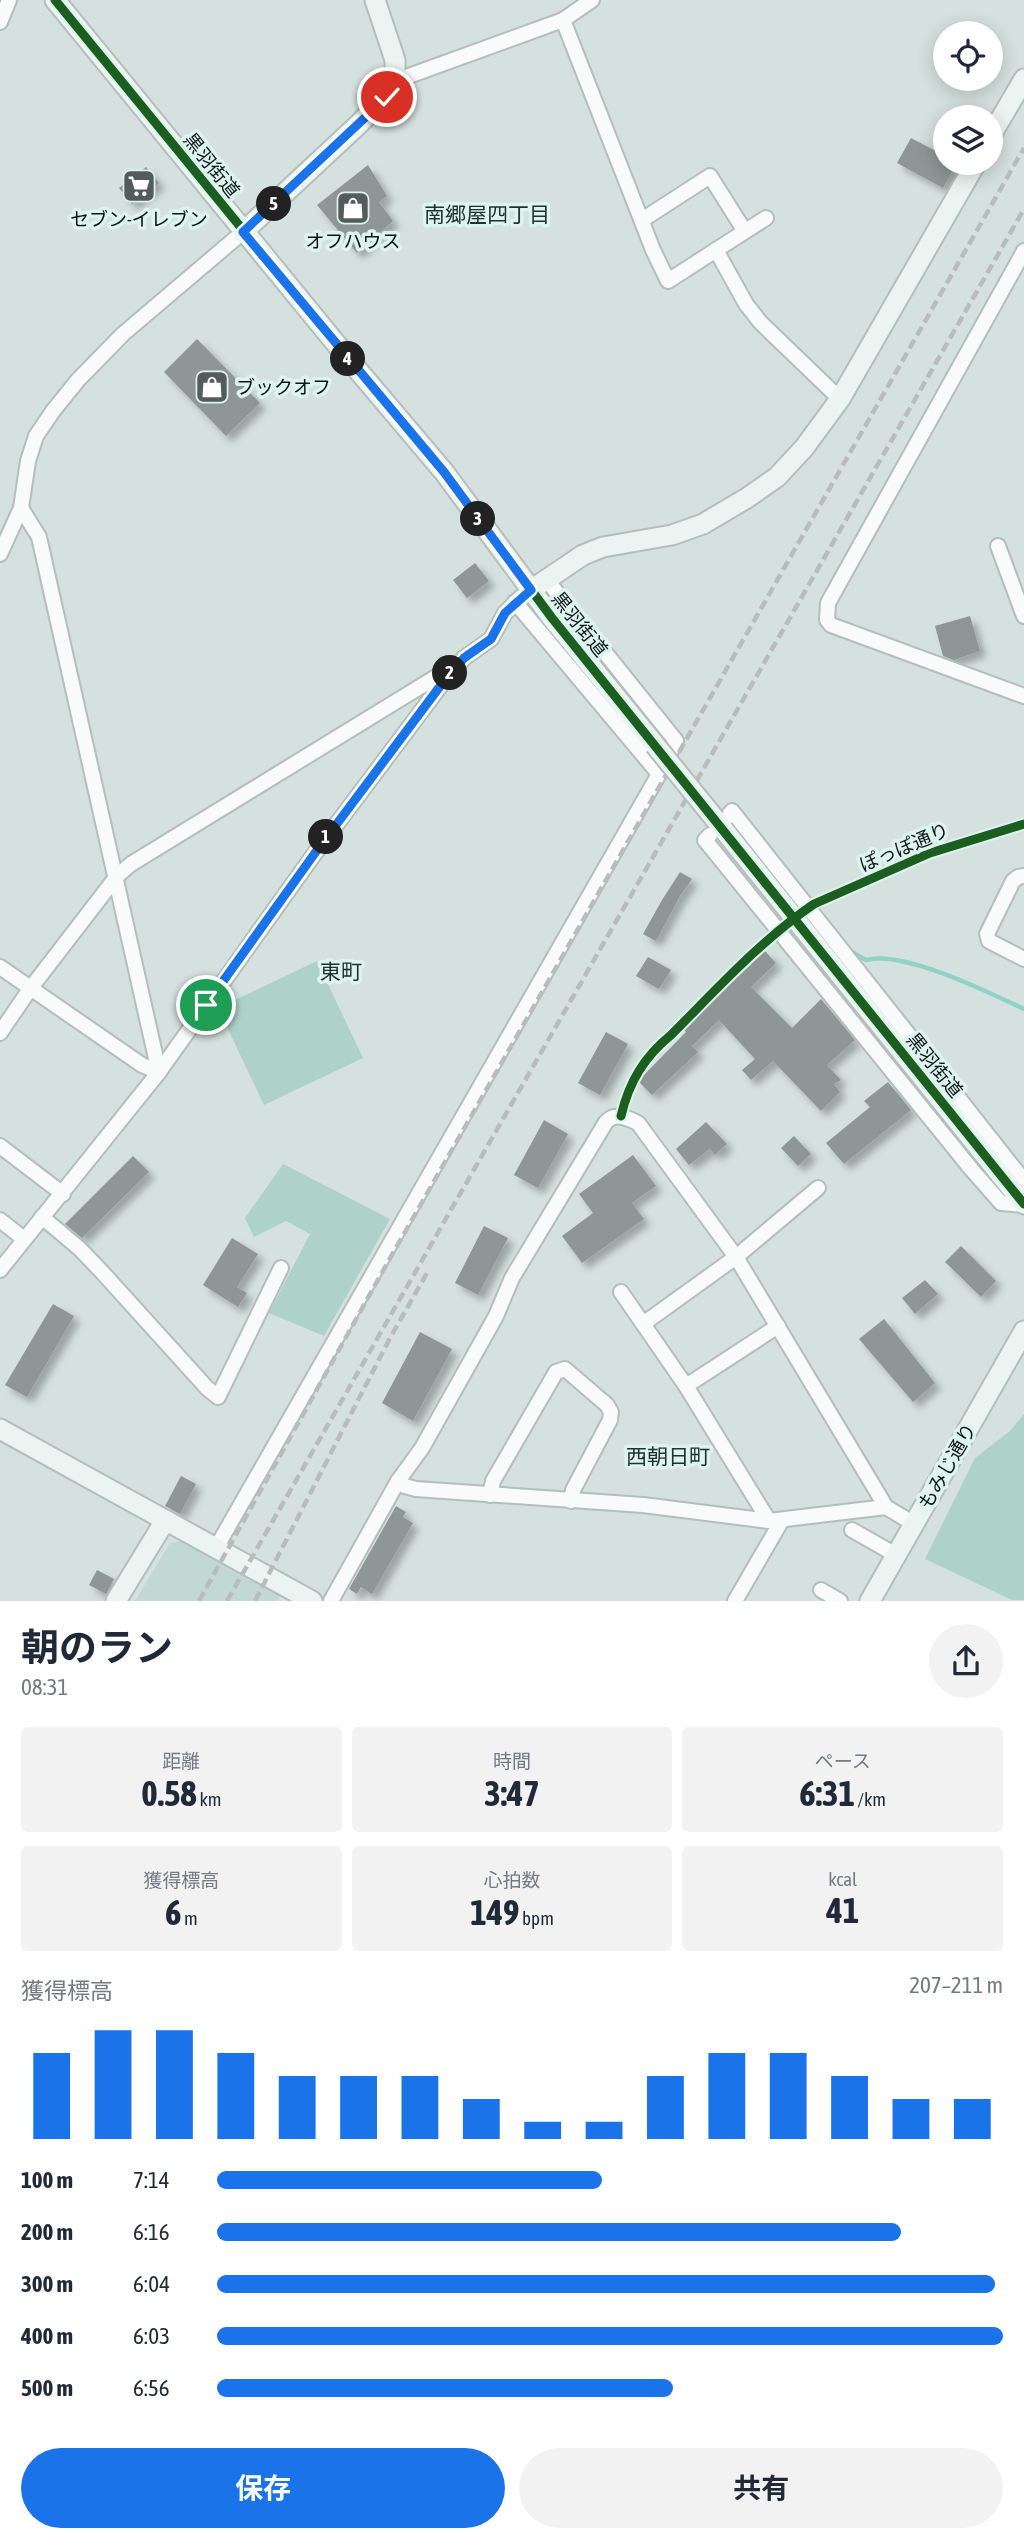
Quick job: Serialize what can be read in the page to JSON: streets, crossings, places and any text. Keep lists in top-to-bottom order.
{
  "streets": {
    "street": ["黒羽街道", "もみじ通り"],
    "cycle path": ["ぽっぽ通り"]
  },
  "districts": ["南郷屋四丁目", "東町", "西朝日町"],
  "places": {
    "supermarket": ["セブン-イレブン"],
    "shop": ["オフハウス", "ブックオフ"]
  },
  "page": {
    "pins": [
      "5",
      "4",
      "3",
      "2",
      "1"
    ],
    "heading": ["朝のラン", "08:31"],
    "stats": [
      ["距離", "0.58 km"],
      ["時間", "3:47"],
      ["ペース", "6:31 /km"],
      ["獲得標高", "6 m"],
      ["心拍数", "149 bpm"],
      ["kcal", "41"]
    ],
    "chart": ["獲得標高", "207–211 m"],
    "list": [
      {
        "name": "100 m",
        "note": "7:14"
      },
      {
        "name": "200 m",
        "note": "6:16"
      },
      {
        "name": "300 m",
        "note": "6:04"
      },
      {
        "name": "400 m",
        "note": "6:03"
      },
      {
        "name": "500 m",
        "note": "6:56"
      }
    ],
    "buttons": ["保存", "共有"]
  }
}
